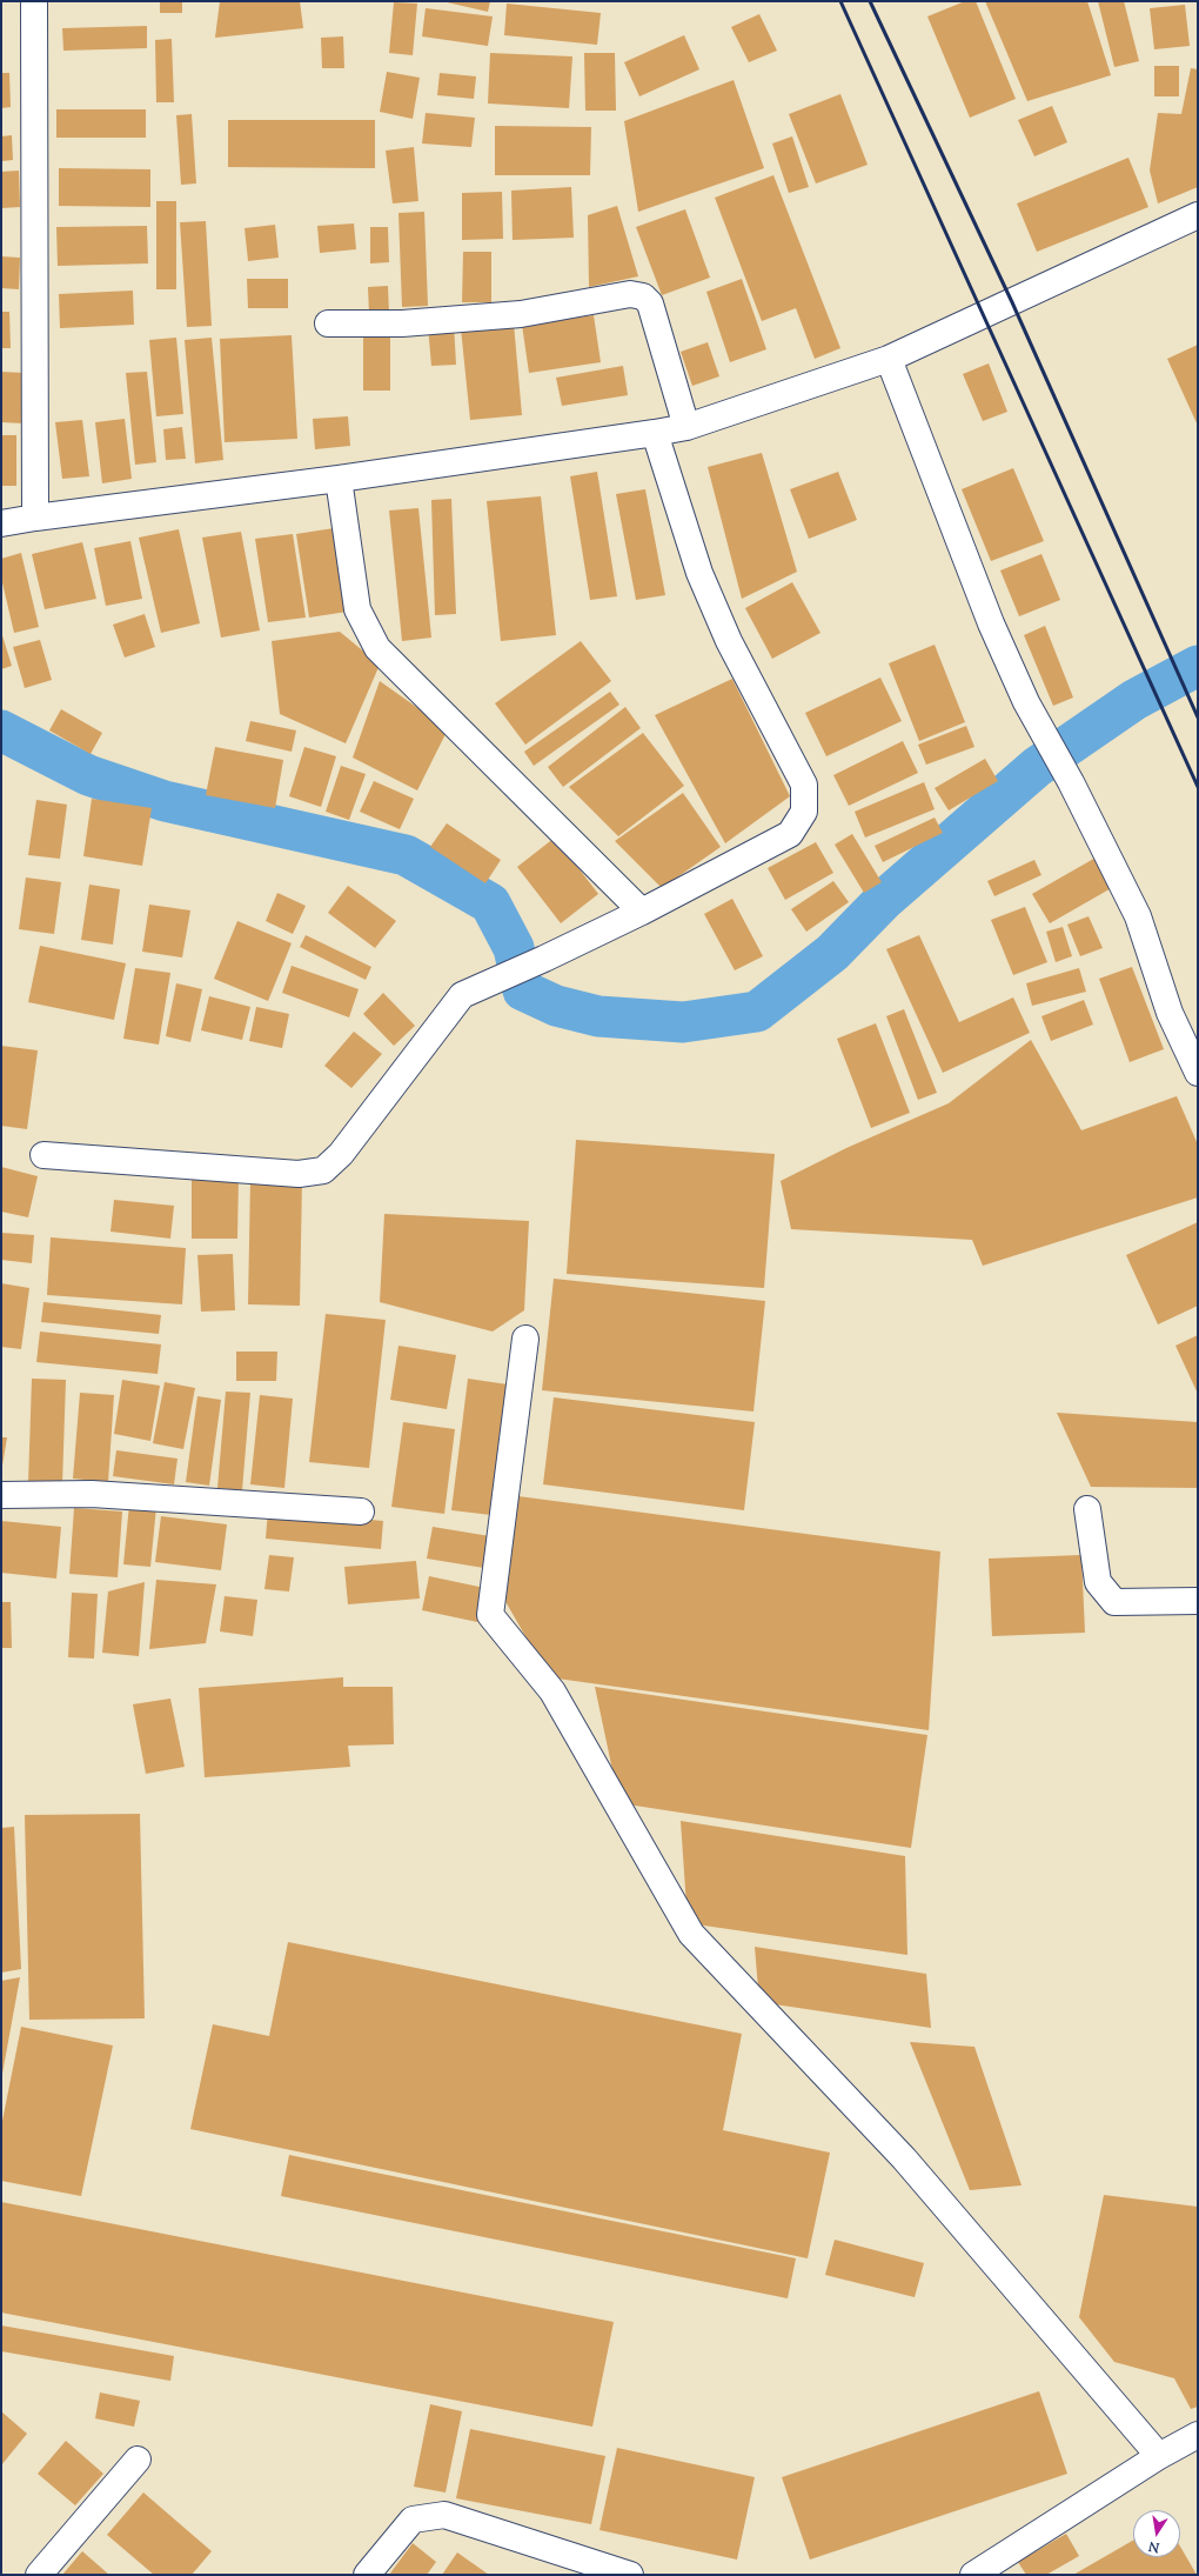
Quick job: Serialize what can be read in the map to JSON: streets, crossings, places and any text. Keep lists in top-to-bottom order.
{
  "north": "bottom"
}
